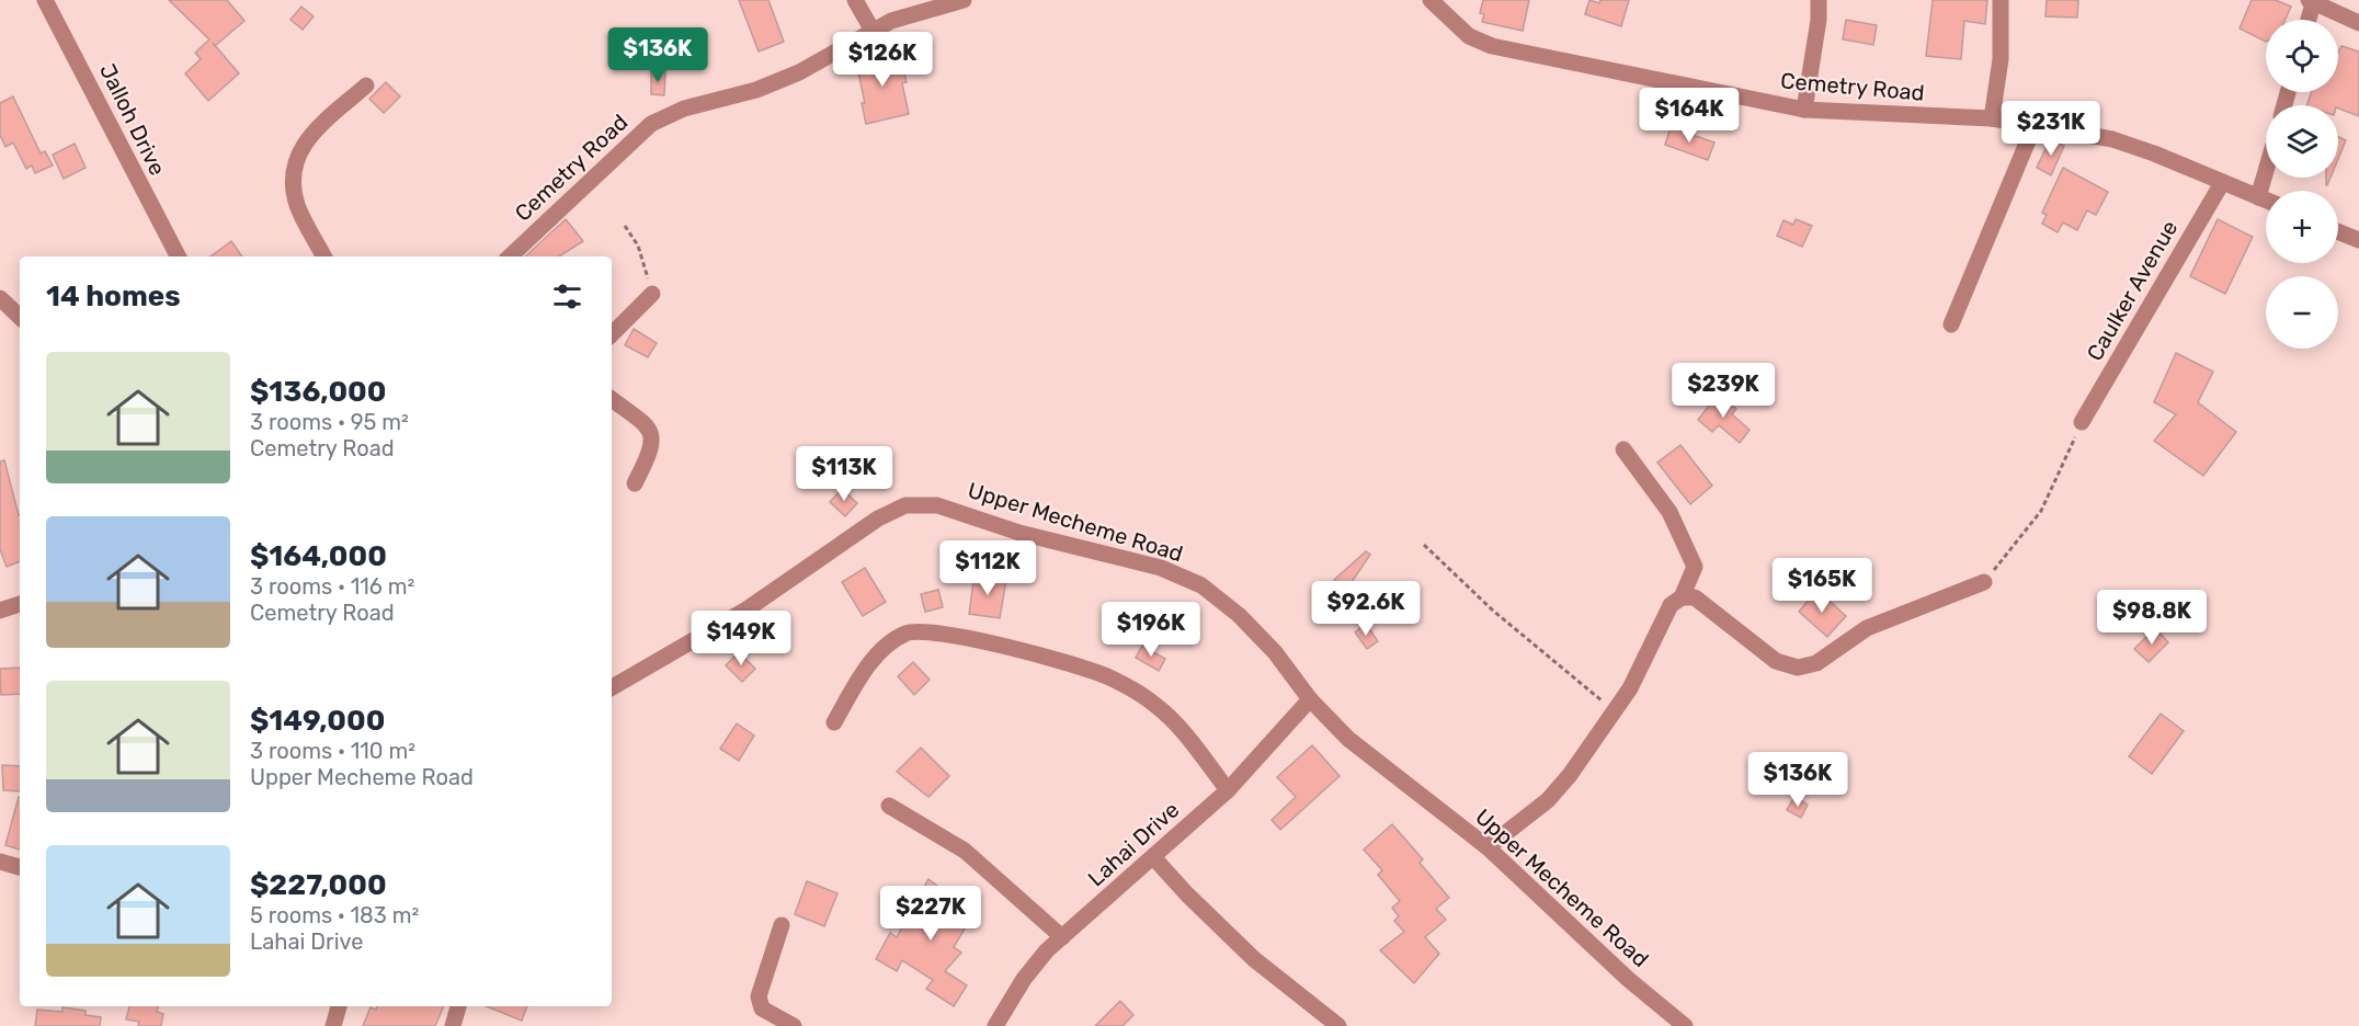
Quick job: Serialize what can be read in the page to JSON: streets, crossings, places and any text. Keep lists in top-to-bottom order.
{
  "streets": {
    "street": [
      "Cemetry Road",
      "Jalloh Drive",
      "Caulker Avenue",
      "Upper Mecheme Road",
      "Lahai Drive"
    ]
  },
  "crossings": [
    ["Cemetry Road", "Caulker Avenue"],
    ["Upper Mecheme Road", "Lahai Drive"]
  ],
  "page": {
    "map_buttons": ["+", "−"],
    "price": [
      "$136K",
      "$126K",
      "$164K",
      "$231K",
      "$239K",
      "$113K",
      "$112K",
      "$165K",
      "$92.6K",
      "$98.8K",
      "$196K",
      "$149K",
      "$136K",
      "$227K"
    ],
    "heading": "14 homes",
    "list": [
      {
        "name": "$136,000",
        "note": "3 rooms · 95 m² · Cemetry Road"
      },
      {
        "name": "$164,000",
        "note": "3 rooms · 116 m² · Cemetry Road"
      },
      {
        "name": "$149,000",
        "note": "3 rooms · 110 m² · Upper Mecheme Road"
      },
      {
        "name": "$227,000",
        "note": "5 rooms · 183 m² · Lahai Drive"
      }
    ]
  }
}
